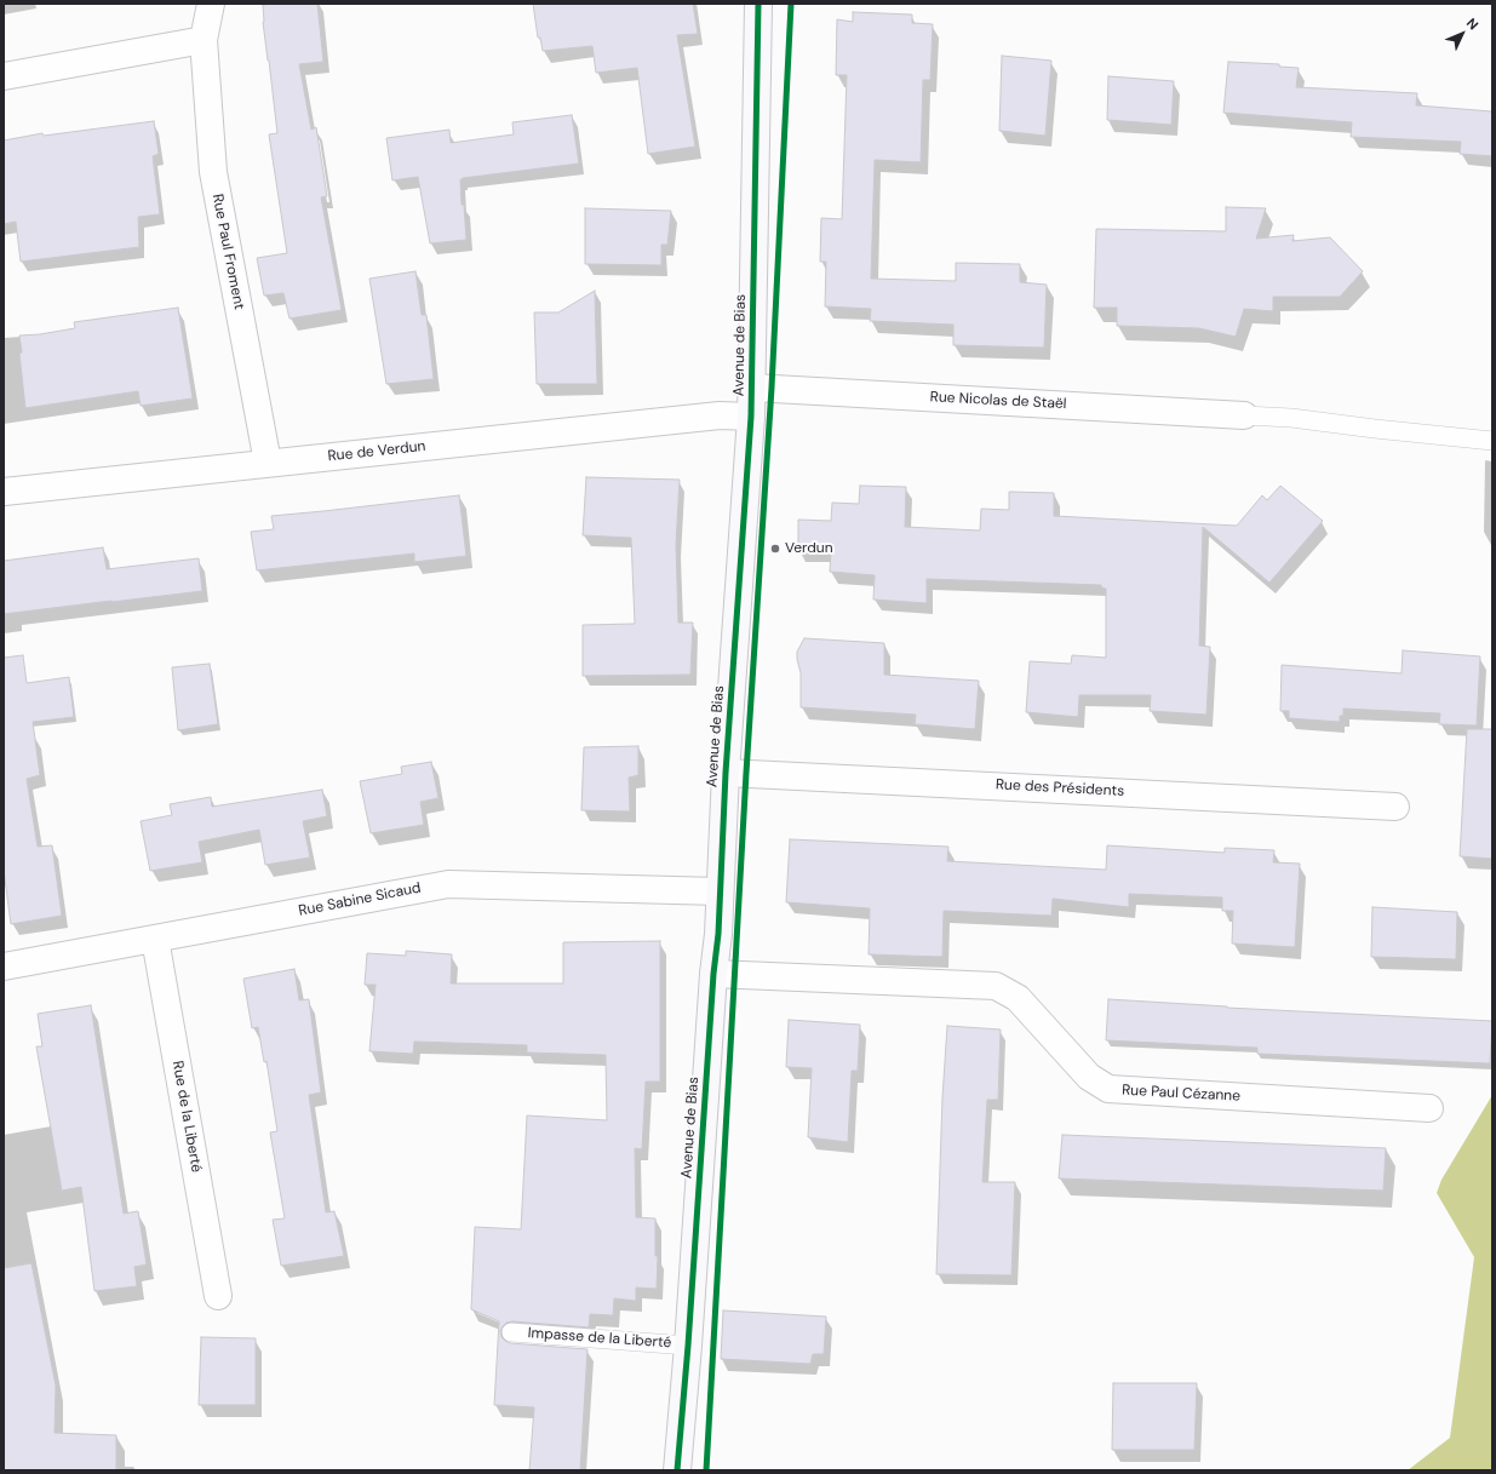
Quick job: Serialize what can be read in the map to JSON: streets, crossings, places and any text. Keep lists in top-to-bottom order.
{
  "streets": {
    "street": [
      "Rue Paul Froment",
      "Avenue de Bias",
      "Rue Nicolas de Staël",
      "Rue de Verdun",
      "Rue des Présidents",
      "Rue Sabine Sicaud",
      "Rue Paul Cézanne",
      "Rue de la Liberté"
    ],
    "lane": ["Impasse de la Liberté"]
  },
  "crossings": [
    ["Rue Paul Froment", "Rue de Verdun"],
    ["Avenue de Bias", "Rue Nicolas de Staël"],
    ["Avenue de Bias", "Rue de Verdun"],
    ["Avenue de Bias", "Rue des Présidents"],
    ["Avenue de Bias", "Rue Sabine Sicaud"],
    ["Avenue de Bias", "Rue Paul Cézanne"],
    ["Avenue de Bias", "Impasse de la Liberté"],
    ["Rue Sabine Sicaud", "Rue de la Liberté"]
  ],
  "places": ["Verdun"],
  "north": "top right"
}
